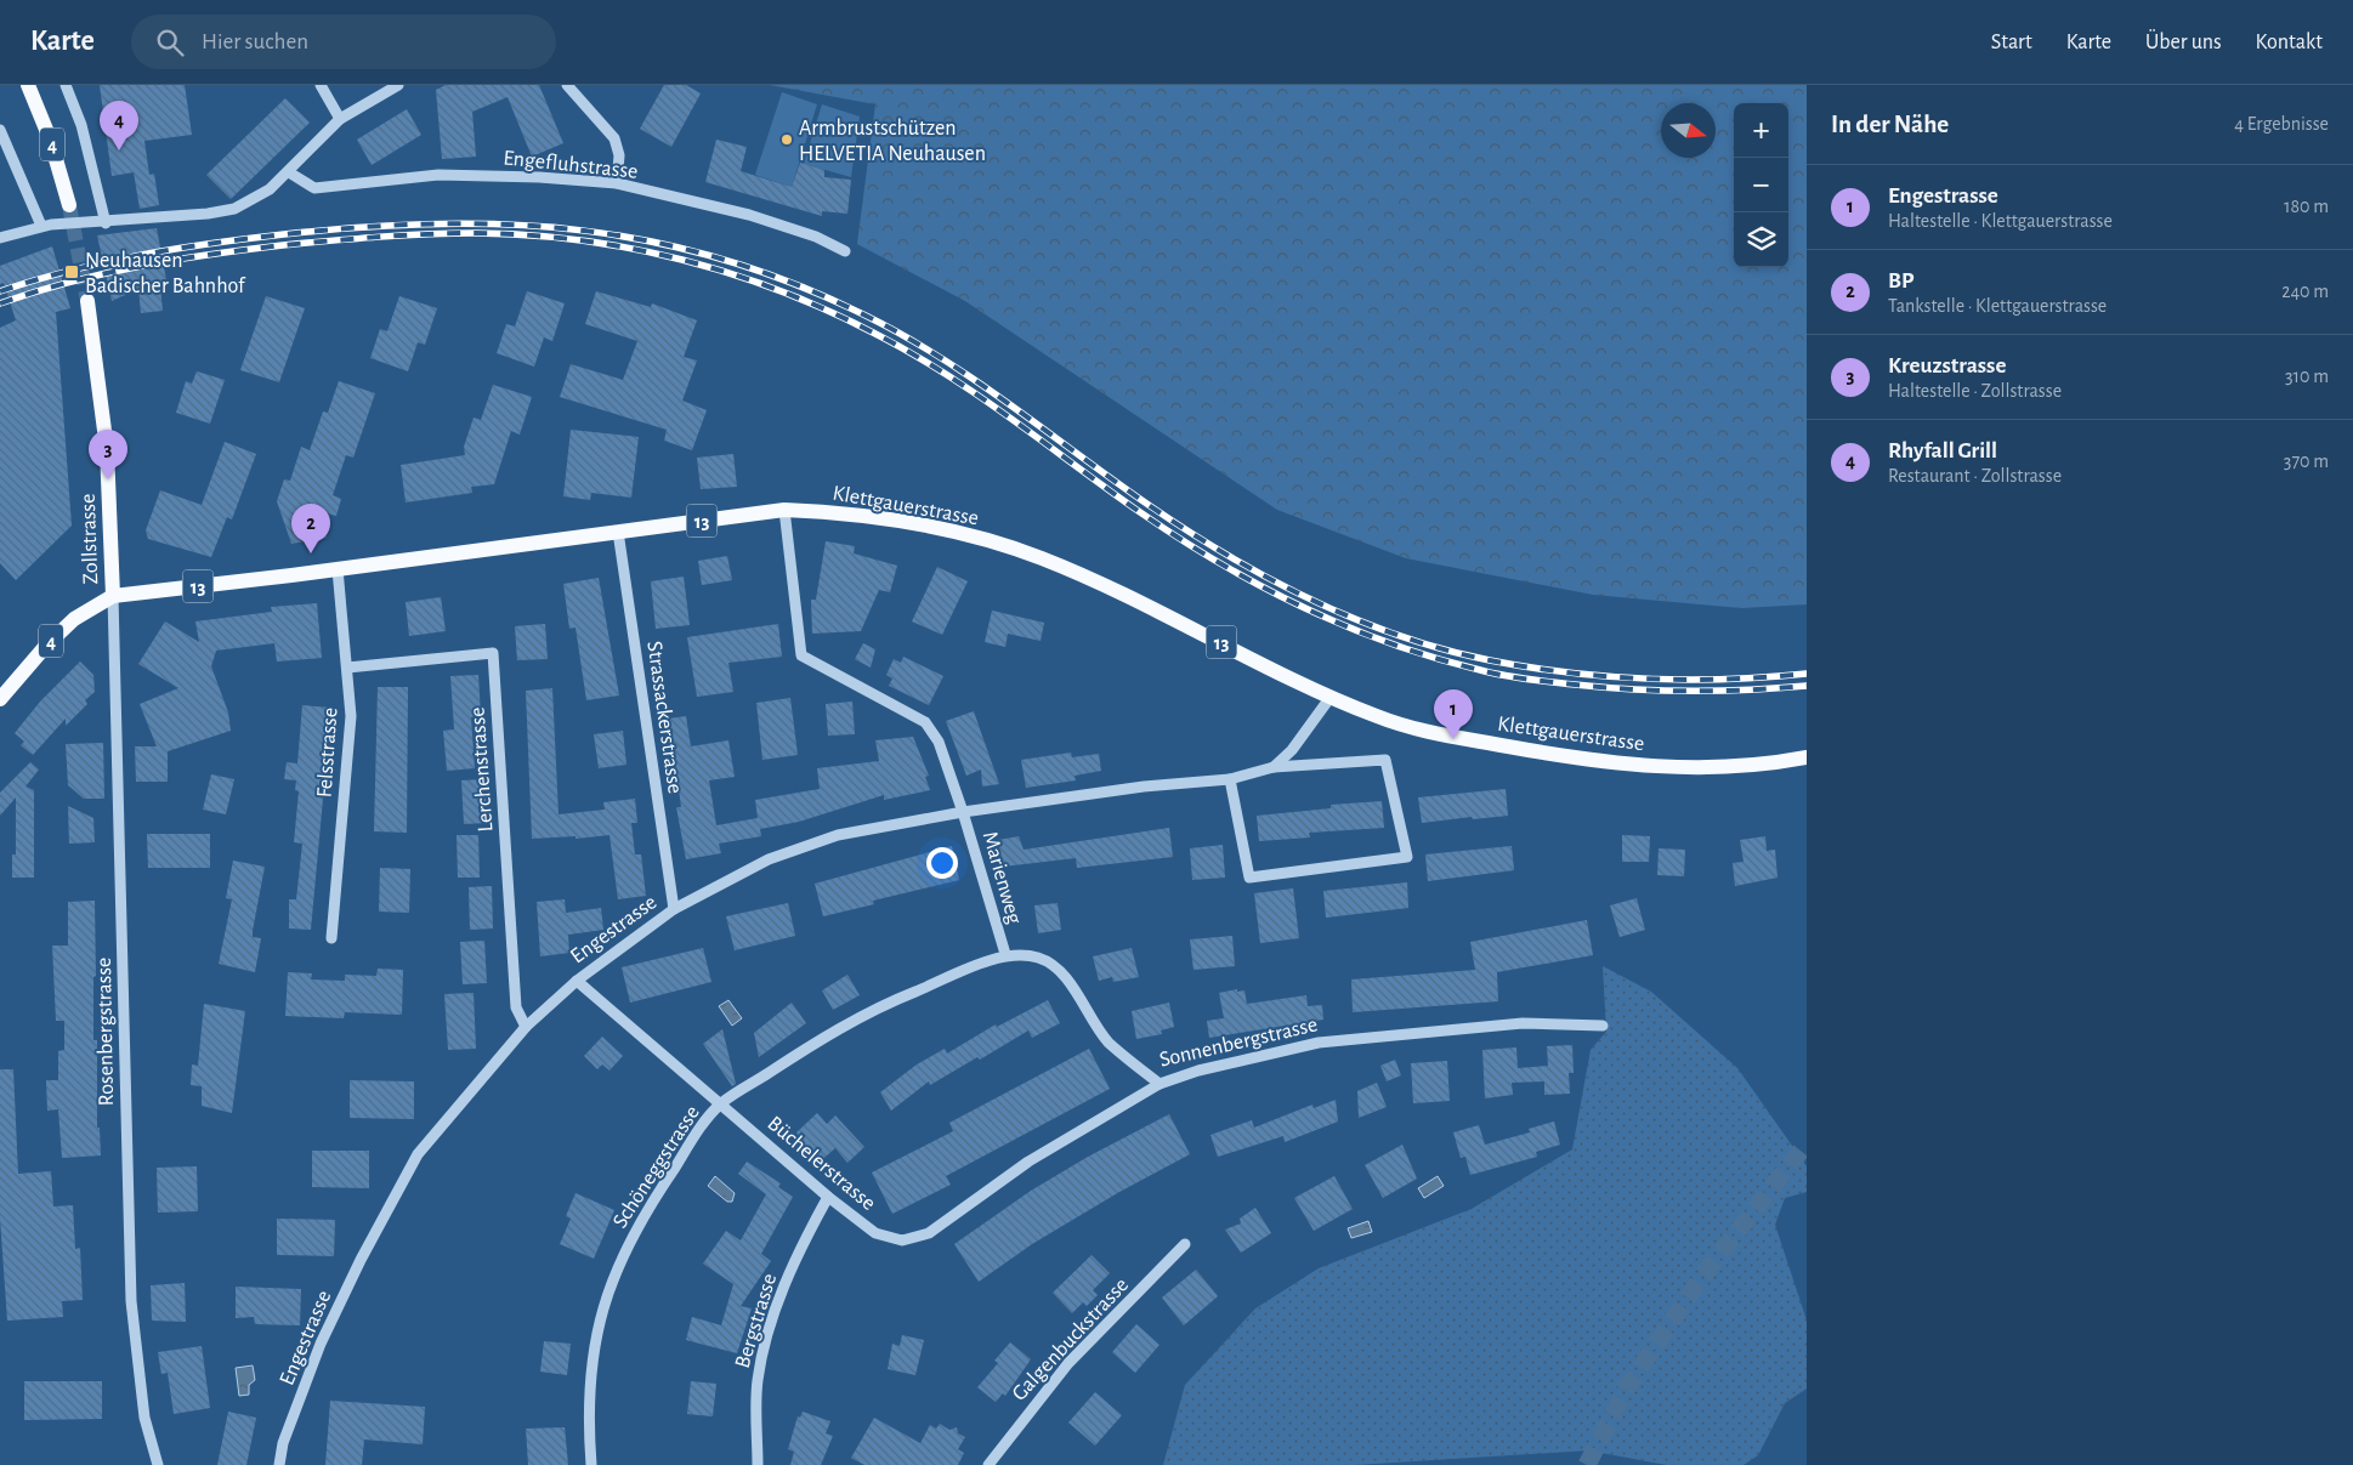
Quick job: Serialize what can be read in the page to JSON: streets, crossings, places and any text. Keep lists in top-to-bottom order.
{
  "streets": {
    "main road": [
      "4",
      "Klettgauerstrasse",
      "13",
      "Zollstrasse"
    ],
    "street": [
      "Engefluhstrasse",
      "Strassackerstrasse",
      "Felsstrasse",
      "Lerchenstrasse",
      "Marienweg",
      "Engestrasse",
      "Rosenbergstrasse",
      "Sonnenbergstrasse",
      "Büchelerstrasse",
      "Schöneggstrasse",
      "Bergstrasse",
      "Galgenbuckstrasse"
    ]
  },
  "crossings": [
    ["Klettgauerstrasse", "Zollstrasse"],
    ["Klettgauerstrasse", "Strassackerstrasse"],
    ["Klettgauerstrasse", "Felsstrasse"],
    ["Klettgauerstrasse", "Marienweg"],
    ["Klettgauerstrasse", "Engestrasse"],
    ["Klettgauerstrasse", "Rosenbergstrasse"],
    ["Zollstrasse", "Rosenbergstrasse"],
    ["Strassackerstrasse", "Engestrasse"],
    ["Felsstrasse", "Lerchenstrasse"],
    ["Lerchenstrasse", "Engestrasse"],
    ["Marienweg", "Engestrasse"],
    ["Marienweg", "Sonnenbergstrasse"],
    ["Engestrasse", "Büchelerstrasse"],
    ["Sonnenbergstrasse", "Büchelerstrasse"],
    ["Büchelerstrasse", "Schöneggstrasse"],
    ["Büchelerstrasse", "Bergstrasse"]
  ],
  "places": {
    "other": ["Armbrustschützen HELVETIA Neuhausen"],
    "transit": ["Neuhausen Badischer Bahnhof"]
  },
  "north": "right",
  "page": {
    "header": "Karte",
    "search": "Hier suchen",
    "nav": [
      "Start",
      "Karte",
      "Über uns",
      "Kontakt"
    ],
    "heading": ["In der Nähe", "4 Ergebnisse"],
    "pins": [
      "4",
      "3",
      "2",
      "1"
    ],
    "map_buttons": ["+", "−"],
    "list": [
      {
        "mark": "1",
        "name": "Engestrasse",
        "note": "Haltestelle · Klettgauerstrasse",
        "value": "180 m"
      },
      {
        "mark": "2",
        "name": "BP",
        "note": "Tankstelle · Klettgauerstrasse",
        "value": "240 m"
      },
      {
        "mark": "3",
        "name": "Kreuzstrasse",
        "note": "Haltestelle · Zollstrasse",
        "value": "310 m"
      },
      {
        "mark": "4",
        "name": "Rhyfall Grill",
        "note": "Restaurant · Zollstrasse",
        "value": "370 m"
      }
    ]
  }
}
